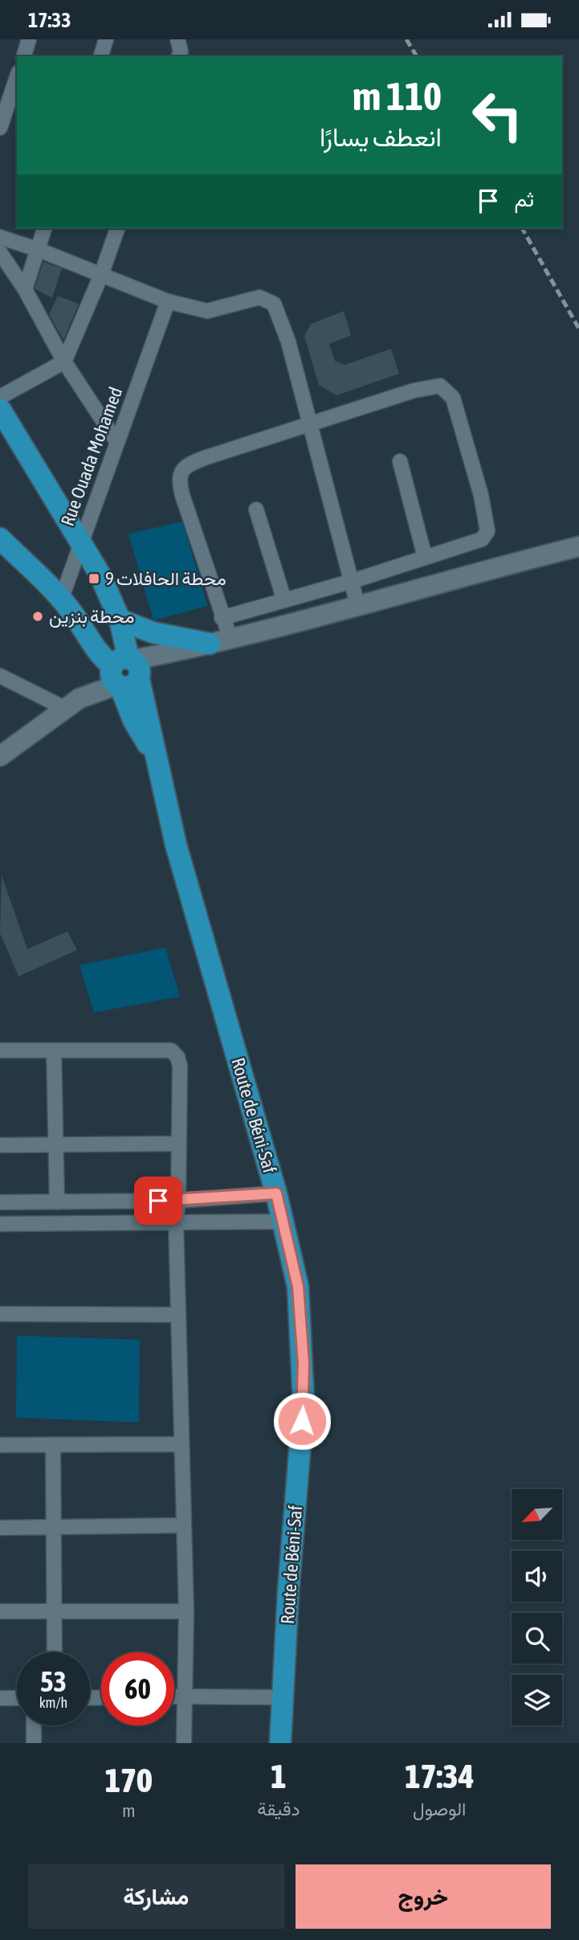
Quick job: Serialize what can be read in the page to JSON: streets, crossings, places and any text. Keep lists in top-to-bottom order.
{
  "streets": {
    "main road": ["Route de Béni-Saf"],
    "street": ["Rue Ouada Mohamed"]
  },
  "places": {
    "transit": ["محطة الحافلات 9"],
    "other": ["محطة بنزين"]
  },
  "north": "bottom left",
  "page": {
    "status": "17:33",
    "turn": ["110 m", "انعطف يسارًا"],
    "then": "ثم",
    "speed": "53 km/h",
    "limit": "60",
    "eta": [
      "17:34",
      "الوصول",
      "1",
      "دقيقة",
      "170",
      "m"
    ],
    "buttons": ["خروج", "مشاركة"]
  }
}
